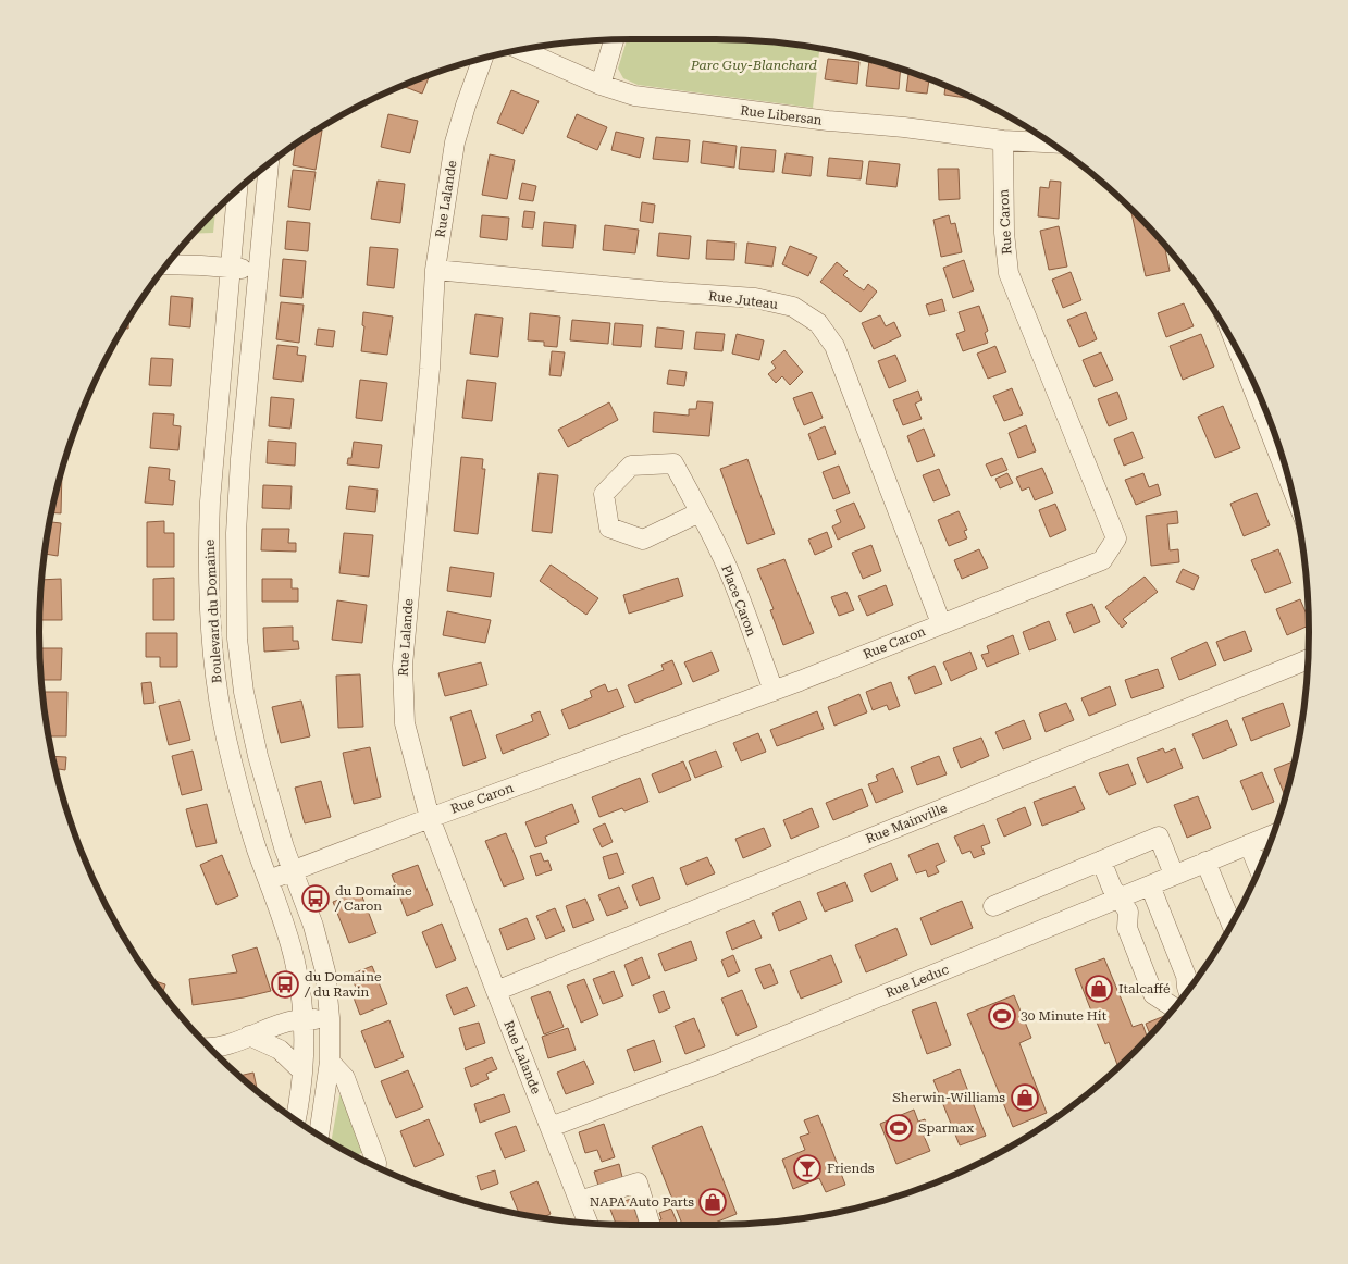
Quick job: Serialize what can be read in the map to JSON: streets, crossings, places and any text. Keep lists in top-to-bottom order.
{
  "streets": {
    "street": [
      "Rue Libersan",
      "Rue Lalande",
      "Rue Caron",
      "Rue Juteau",
      "Place Caron",
      "Boulevard du Domaine",
      "Rue Mainville",
      "Rue Leduc"
    ]
  },
  "crossings": [
    ["Rue Libersan", "Rue Caron"],
    ["Rue Lalande", "Rue Caron"],
    ["Rue Lalande", "Rue Juteau"],
    ["Rue Lalande", "Rue Mainville"],
    ["Rue Lalande", "Rue Leduc"],
    ["Rue Caron", "Rue Juteau"],
    ["Rue Caron", "Place Caron"],
    ["Rue Caron", "Boulevard du Domaine"]
  ],
  "parks": ["Parc Guy-Blanchard"],
  "places": {
    "bus stop": ["du Domaine / Caron", "du Domaine / du Ravin"],
    "shop": ["Italcaffé", "Sherwin-Williams", "NAPA Auto Parts"],
    "sports": ["30 Minute Hit", "Sparmax"],
    "bar": ["Friends"]
  }
}
